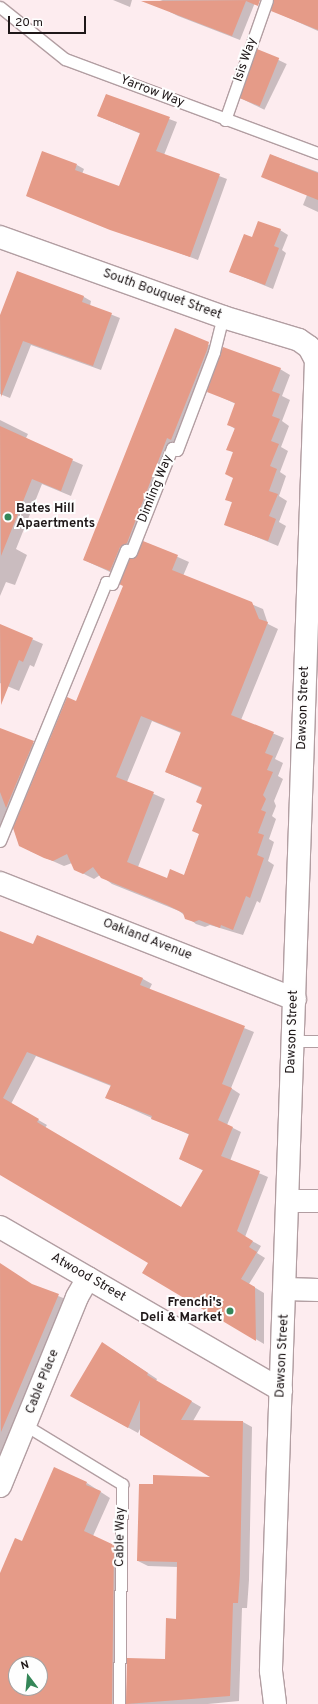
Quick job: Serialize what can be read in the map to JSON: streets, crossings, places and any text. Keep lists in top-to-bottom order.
{
  "streets": {
    "street": [
      "South Bouquet Street",
      "Dawson Street",
      "Oakland Avenue",
      "Atwood Street",
      "Cable Place"
    ],
    "lane": [
      "Isis Way",
      "Yarrow Way",
      "Dimling Way",
      "Cable Way"
    ]
  },
  "crossings": [
    ["Isis Way", "Yarrow Way"],
    ["South Bouquet Street", "Dimling Way"],
    ["South Bouquet Street", "Dawson Street"],
    ["Dawson Street", "Oakland Avenue"],
    ["Dawson Street", "Atwood Street"],
    ["Atwood Street", "Cable Place"],
    ["Cable Place", "Cable Way"]
  ],
  "places": ["Bates Hill Apaertments", "Frenchi's Deli & Market"],
  "scale_bar": "20 m",
  "north": "top"
}
